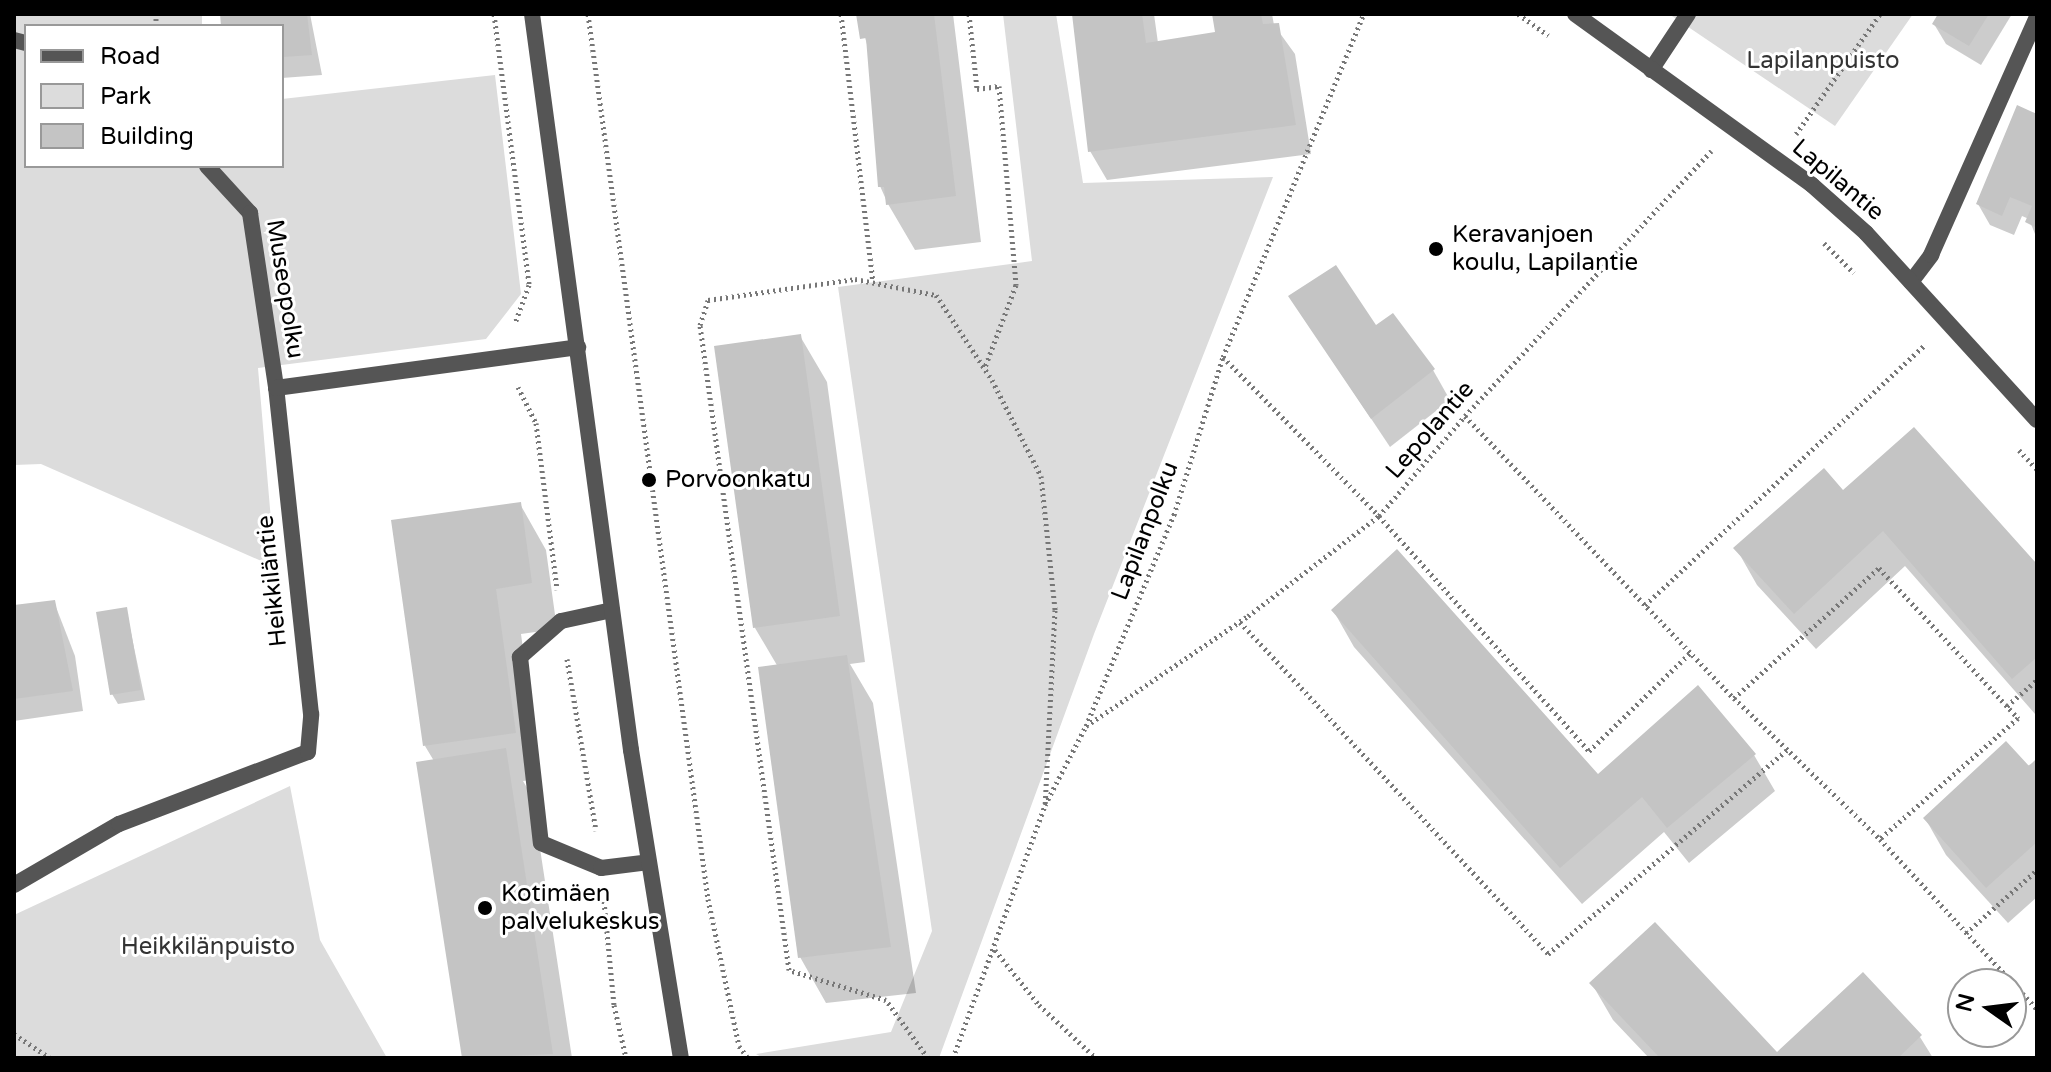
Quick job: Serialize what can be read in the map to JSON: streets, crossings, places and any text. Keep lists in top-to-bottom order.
{
  "streets": {
    "street": ["Lapilantie", "Museopolku", "Heikkiläntie"],
    "path": ["Lepolantie", "Lapilanpolku"]
  },
  "crossings": [
    ["Lapilantie", "Lepolantie"],
    ["Museopolku", "Heikkiläntie"],
    ["Lepolantie", "Lapilanpolku"]
  ],
  "parks": ["Lapilanpuisto", "Heikkilänpuisto"],
  "places": ["Keravanjoen koulu, Lapilantie", "Porvoonkatu", "Kotimäen palvelukeskus"],
  "legend": ["Road", "Park", "Building"],
  "north": "left"
}
